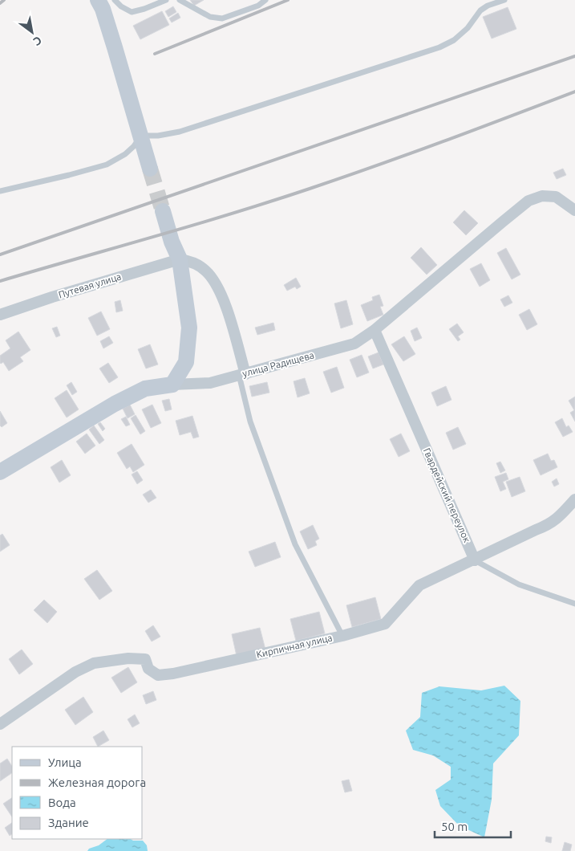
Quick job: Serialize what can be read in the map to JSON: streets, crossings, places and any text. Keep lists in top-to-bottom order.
{
  "streets": {
    "street": [
      "Путевая улица",
      "улица Радищева",
      "Гвардейский переулок",
      "Кирпичная улица"
    ]
  },
  "crossings": [
    ["улица Радищева", "Гвардейский переулок"],
    ["Гвардейский переулок", "Кирпичная улица"]
  ],
  "legend": [
    "Улица",
    "Железная дорога",
    "Вода",
    "Здание"
  ],
  "scale_bar": "50 m",
  "north": "bottom right"
}
